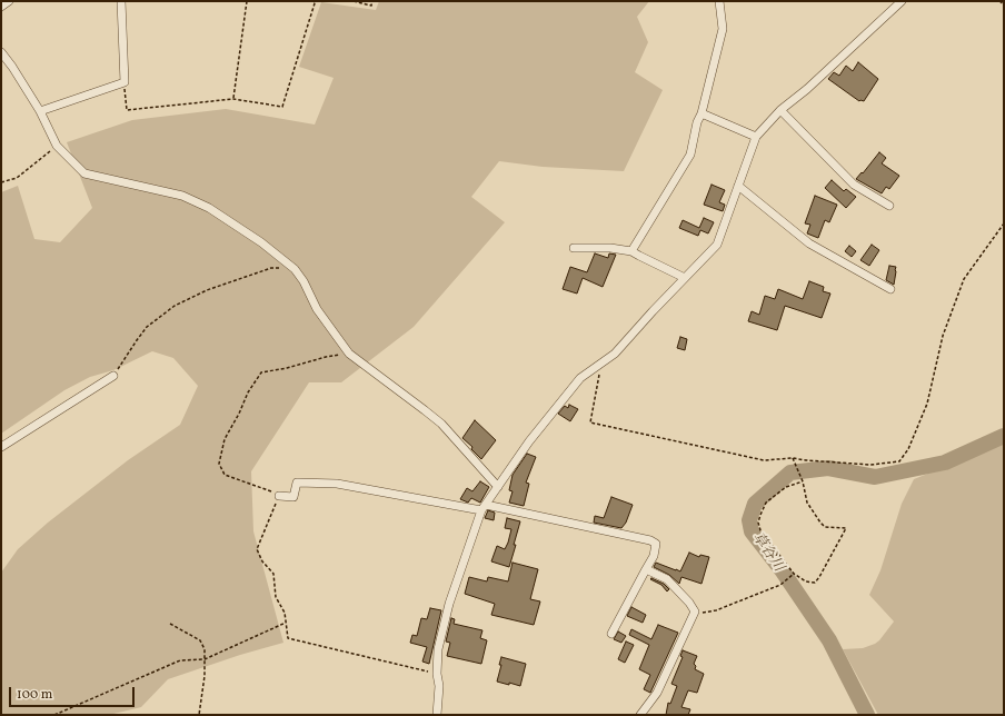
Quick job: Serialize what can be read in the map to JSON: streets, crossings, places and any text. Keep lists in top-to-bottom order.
{
  "water": ["草谷川"],
  "scale_bar": "100 m"
}
